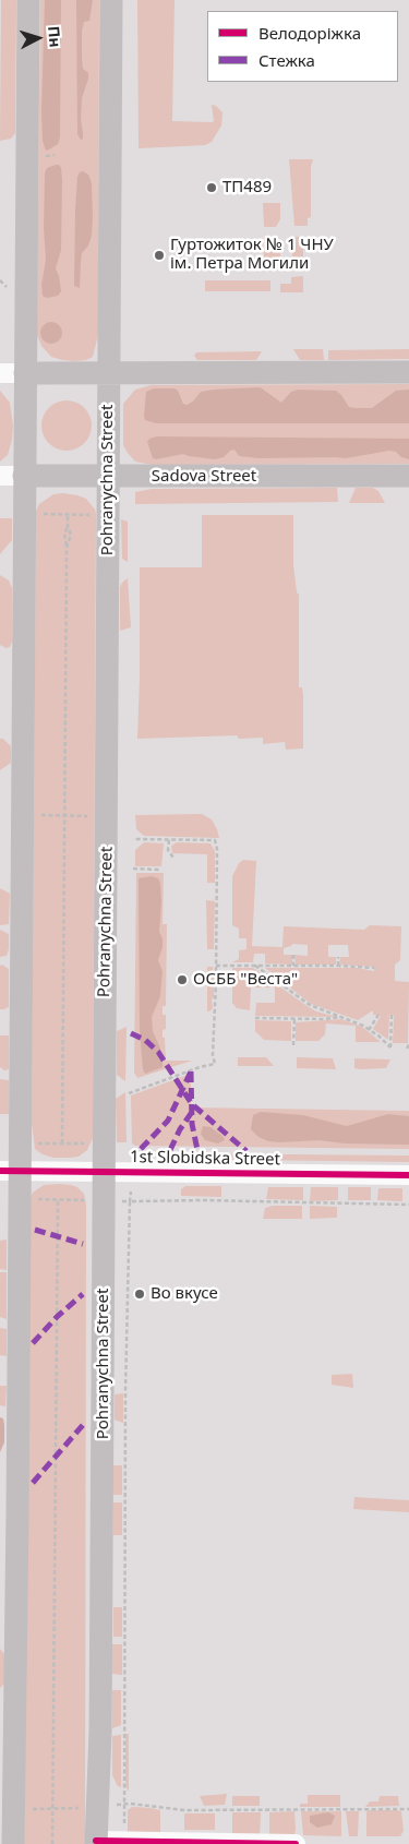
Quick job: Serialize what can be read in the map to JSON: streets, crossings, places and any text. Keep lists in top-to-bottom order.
{
  "streets": {
    "main road": ["Sadova Street", "Pohranychna Street"],
    "street": ["1st Slobidska Street"]
  },
  "crossings": [
    ["Sadova Street", "Pohranychna Street"],
    ["Pohranychna Street", "1st Slobidska Street"]
  ],
  "places": [
    "ТП489",
    "Гуртожиток № 1 ЧНУ ім. Петра Могили",
    "ОСББ \"Веста\"",
    "Во вкусе"
  ],
  "legend": ["Велодоріжка", "Стежка"],
  "north": "right"
}
